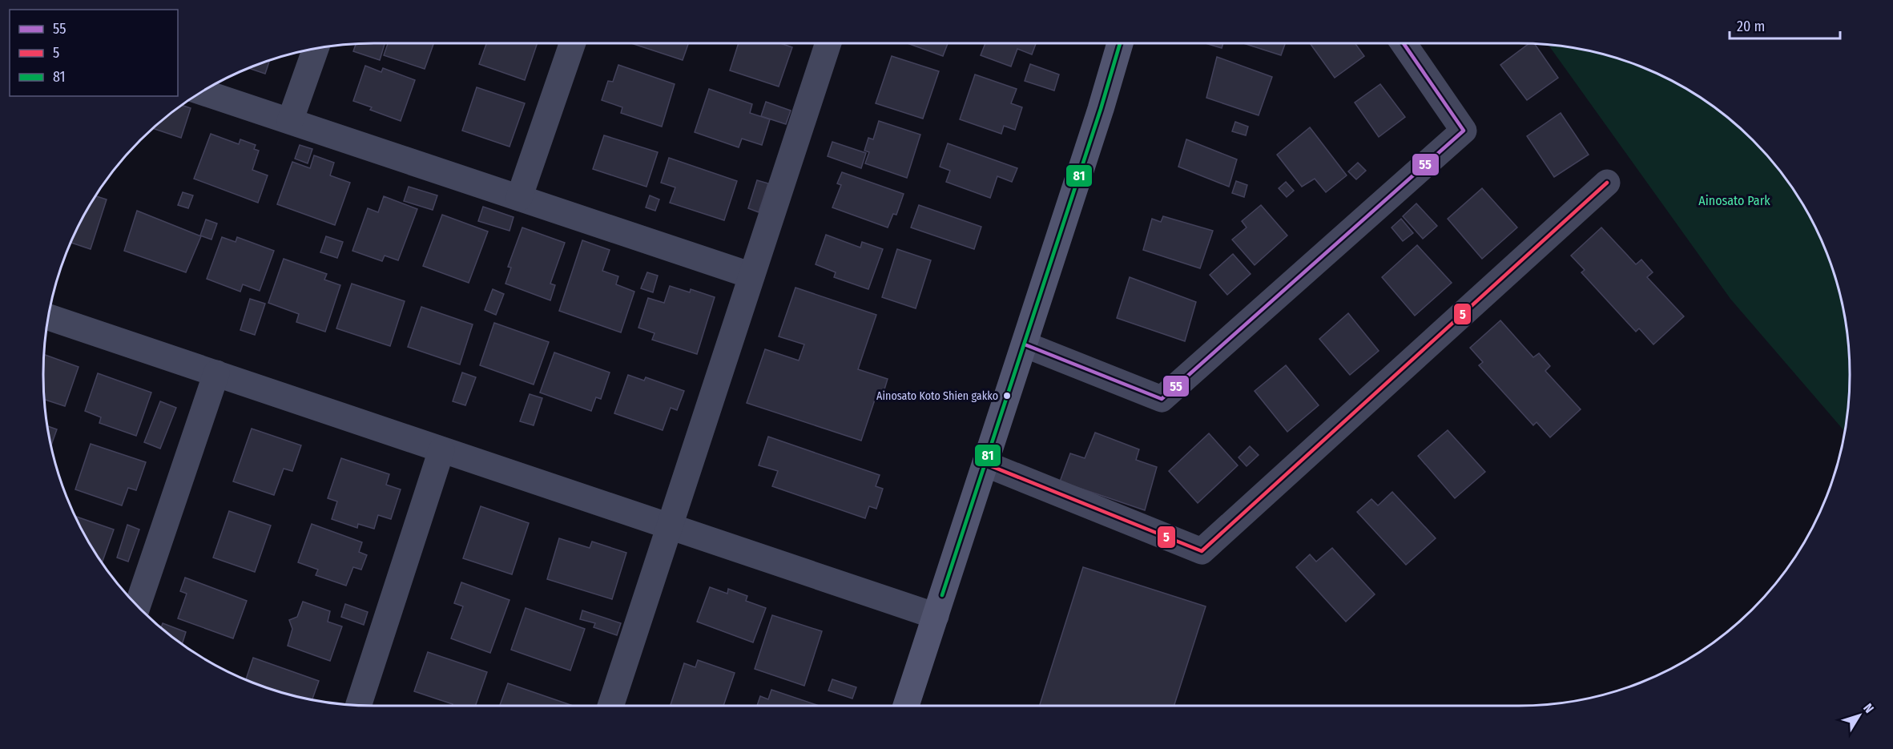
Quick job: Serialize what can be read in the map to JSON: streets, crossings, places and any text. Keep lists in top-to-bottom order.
{
  "parks": ["Ainosato Park"],
  "places": ["Ainosato Koto Shien gakko"],
  "lines": ["transit line 55", "transit line 81", "transit line 5"],
  "legend": ["55", "5", "81"],
  "scale_bar": "20 m",
  "north": "top right"
}
